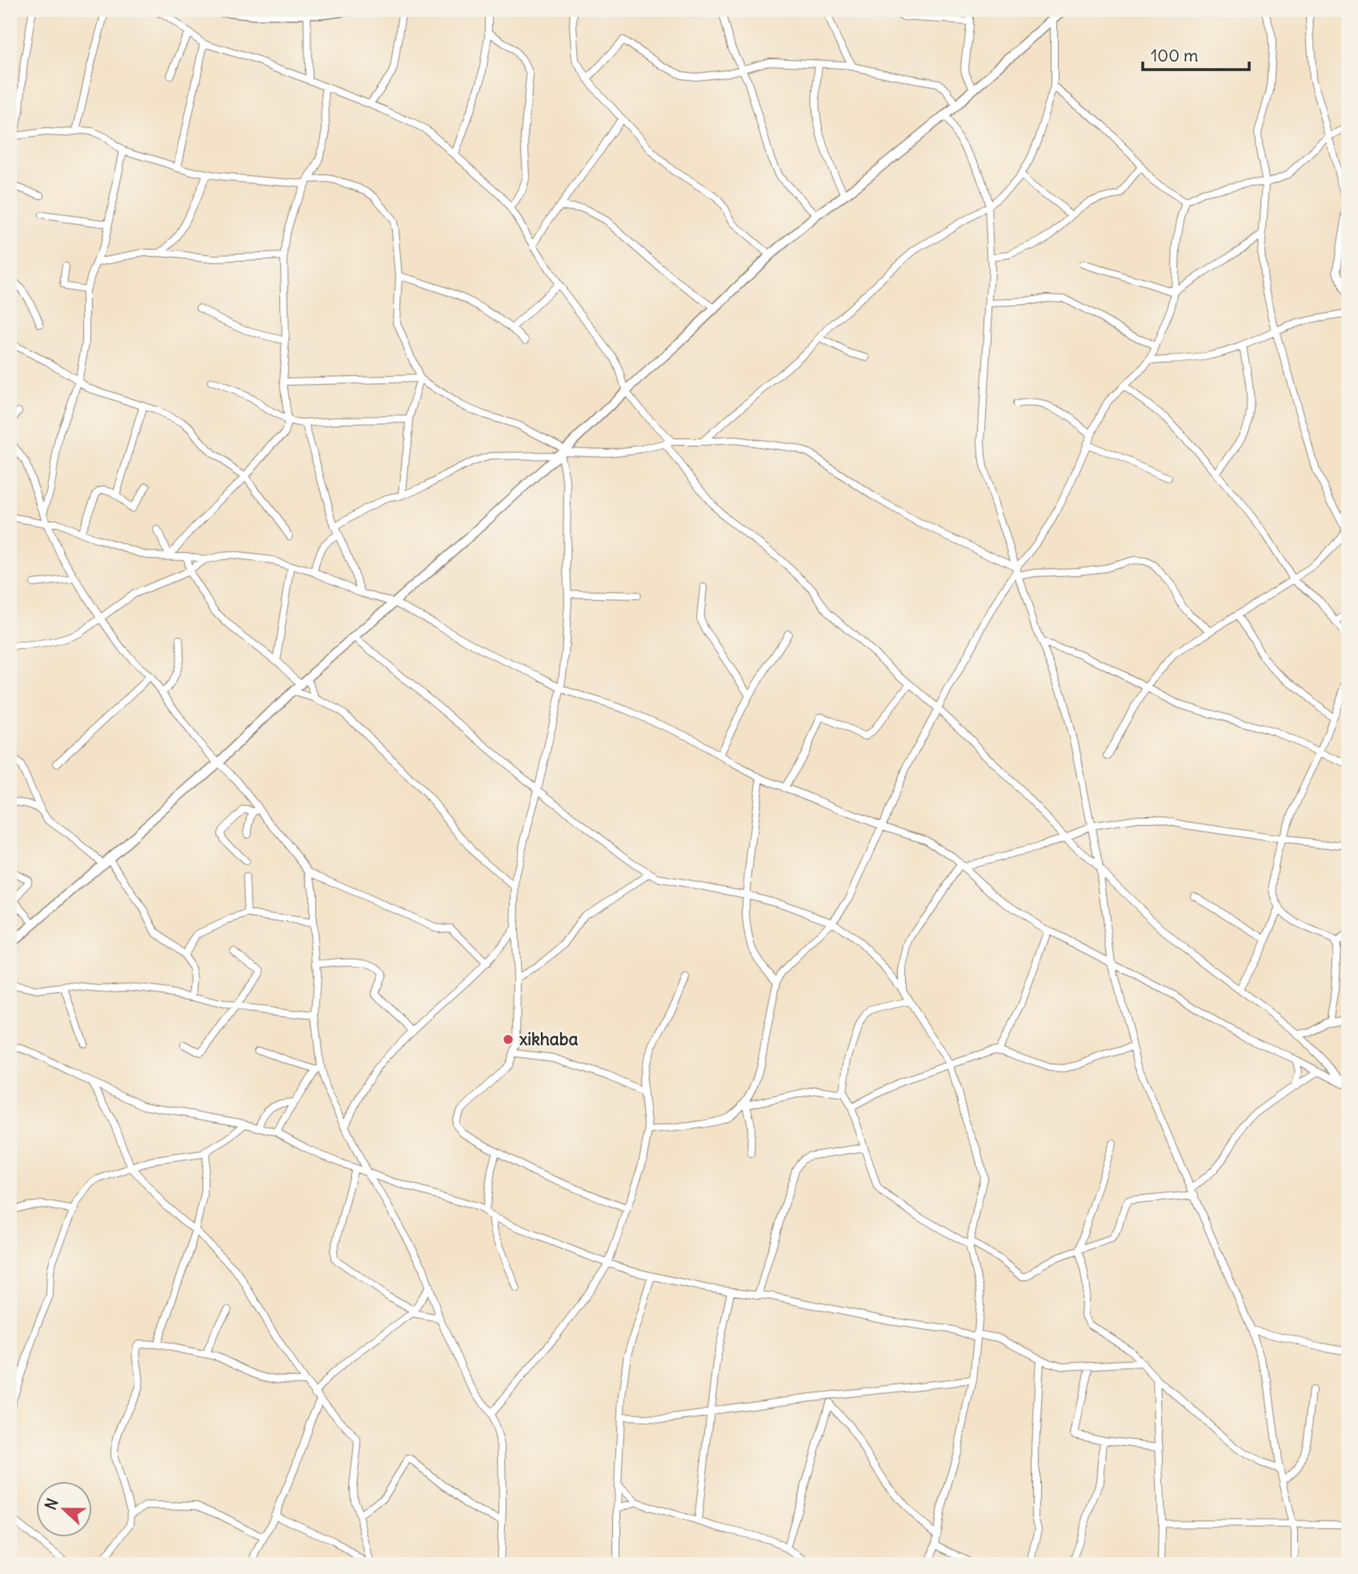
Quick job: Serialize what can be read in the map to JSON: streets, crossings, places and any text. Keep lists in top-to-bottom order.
{
  "places": ["xikhaba"],
  "scale_bar": "100 m",
  "north": "left"
}
